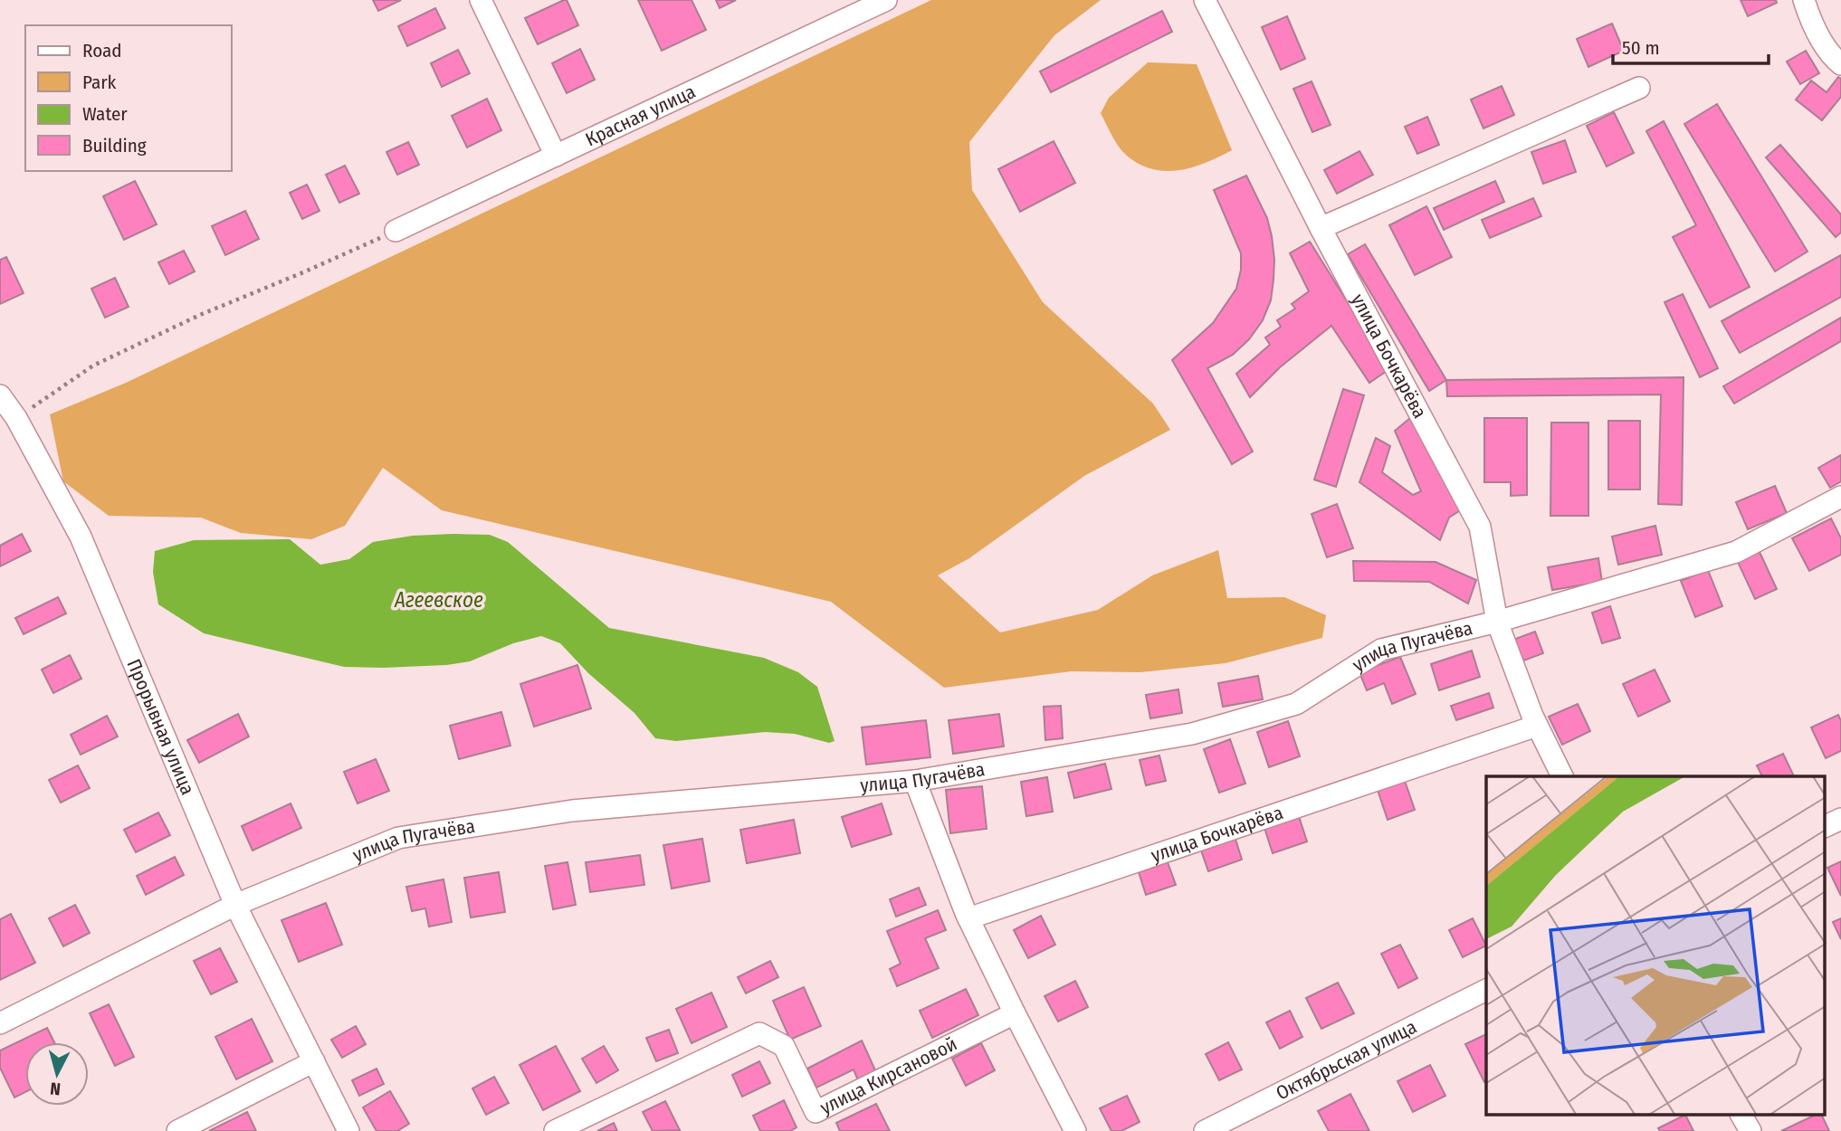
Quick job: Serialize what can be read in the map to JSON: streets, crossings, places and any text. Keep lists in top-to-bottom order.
{
  "streets": {
    "street": [
      "Красная улица",
      "улица Бочкарёва",
      "улица Пугачёва",
      "Прорывная улица",
      "Октябрьская улица",
      "улица Кирсановой"
    ]
  },
  "crossings": [
    ["улица Бочкарёва", "улица Пугачёва"],
    ["улица Пугачёва", "Прорывная улица"]
  ],
  "water": ["Агеевское"],
  "legend": [
    "Road",
    "Park",
    "Water",
    "Building"
  ],
  "scale_bar": "50 m",
  "north": "bottom"
}
